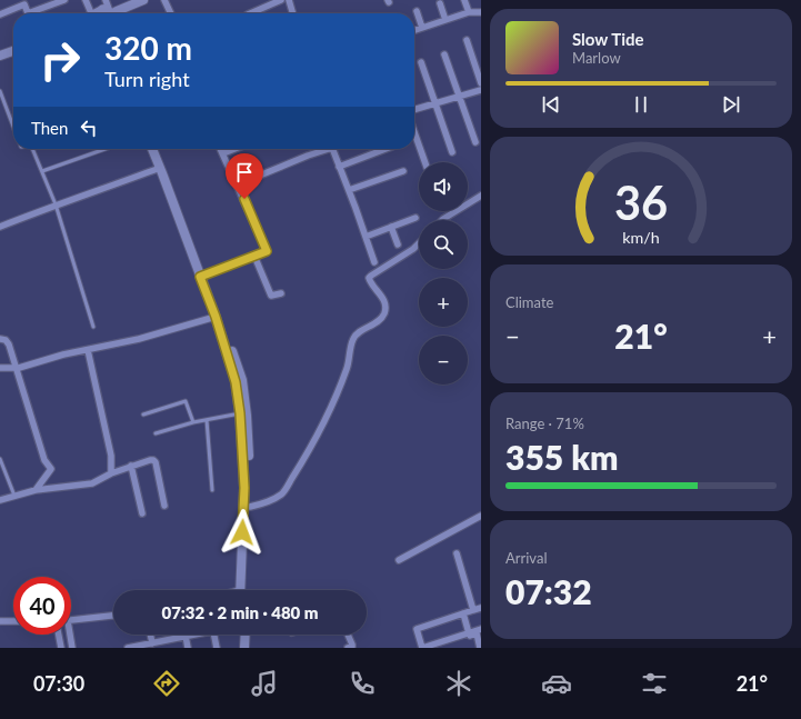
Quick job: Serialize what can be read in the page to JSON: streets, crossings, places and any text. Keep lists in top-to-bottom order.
{
  "page": {
    "turn": ["320 m", "Turn right"],
    "song": ["Slow Tide", "Marlow"],
    "then": "Then",
    "map_buttons": ["+", "−"],
    "tile": [
      "Climate",
      ["Range · 71%", "355 km"],
      ["Arrival", "07:32"]
    ],
    "heat": ["−", "21°", "+"],
    "limit": "40",
    "trip": "07:32 · 2 min · 480 m",
    "tabs": ["07:30", "21°"],
    "gauge": ["36", "km/h"]
  }
}
